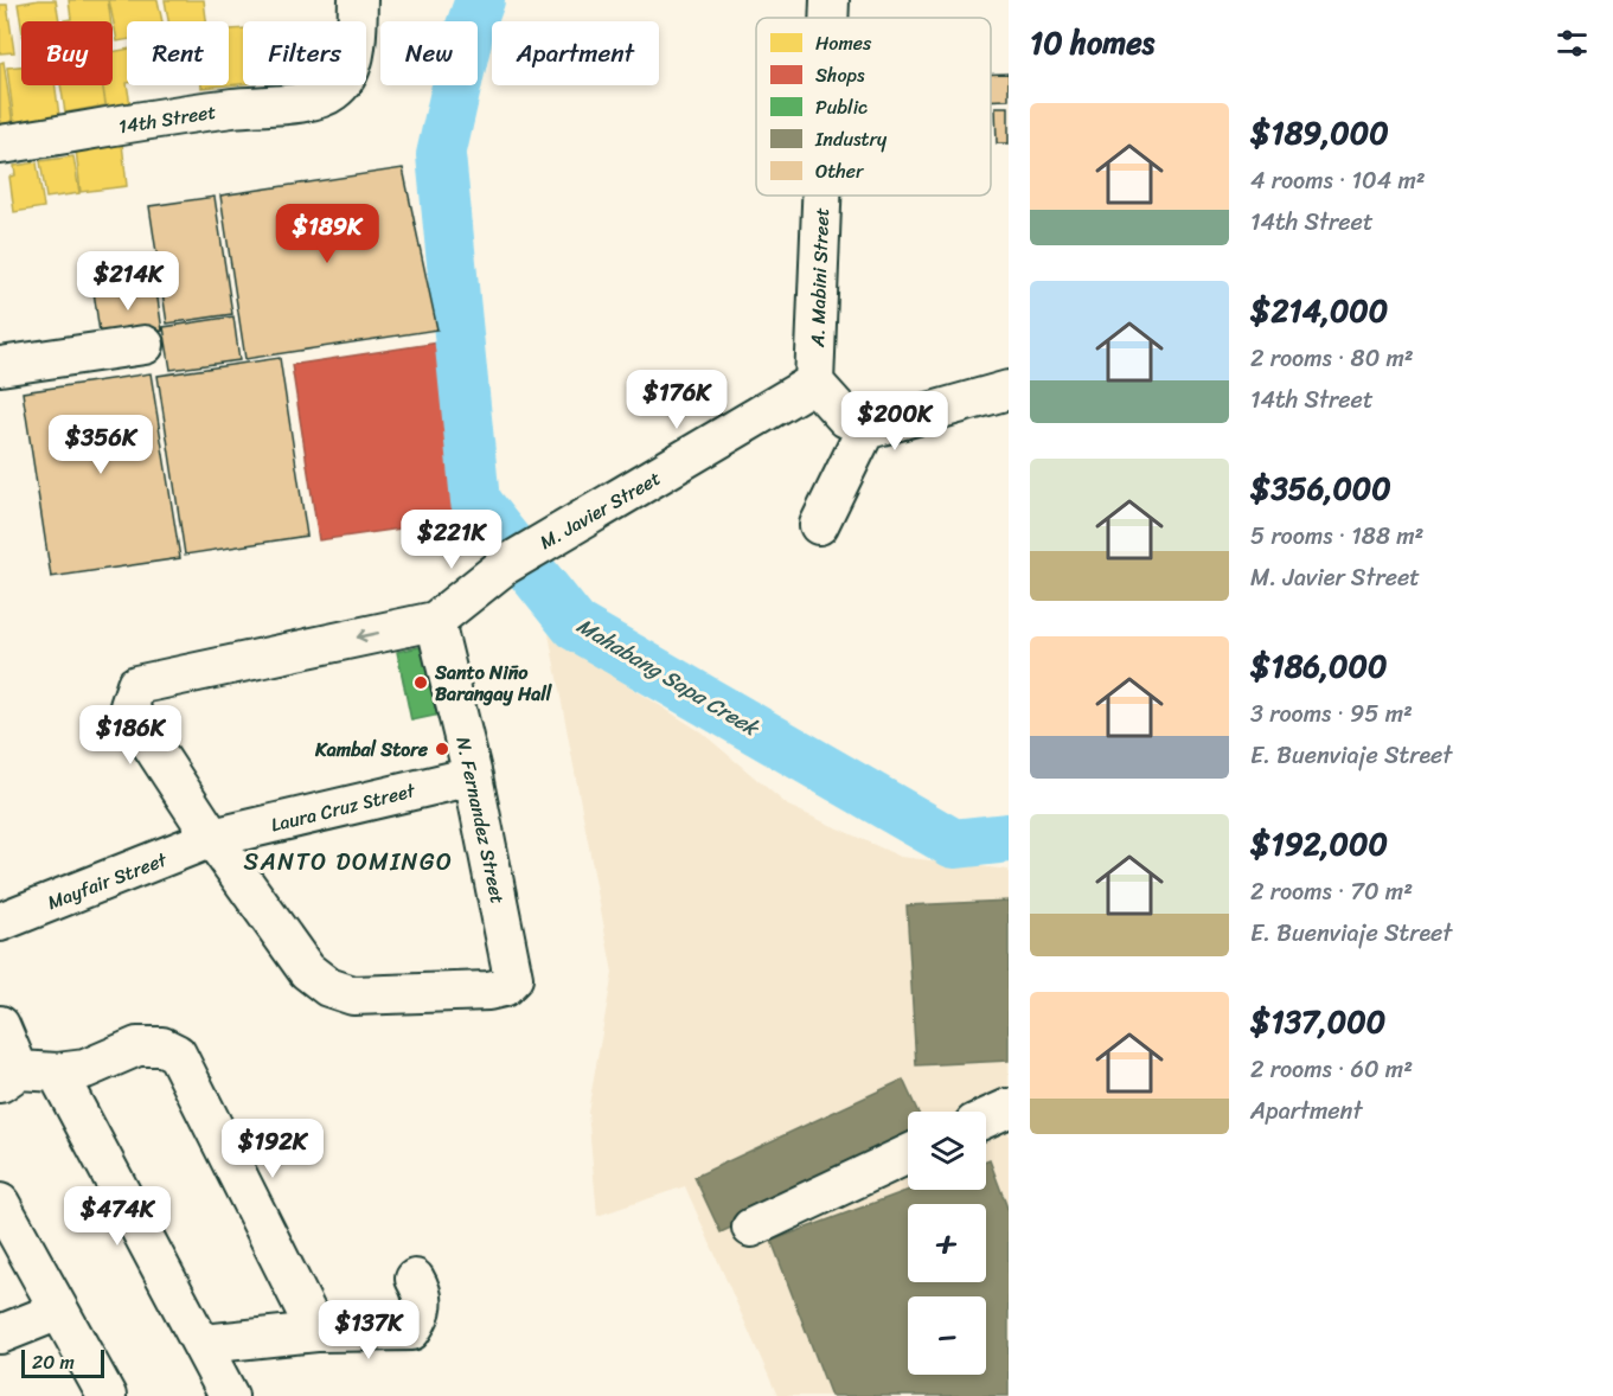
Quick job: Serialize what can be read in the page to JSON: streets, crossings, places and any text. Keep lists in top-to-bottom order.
{
  "streets": {
    "street": [
      "14th Street",
      "A. Mabini Street",
      "M. Javier Street",
      "Laura Cruz Street",
      "N. Fernandez Street",
      "Mayfair Street"
    ]
  },
  "crossings": [
    ["A. Mabini Street", "M. Javier Street"],
    ["M. Javier Street", "Laura Cruz Street"],
    ["M. Javier Street", "N. Fernandez Street"],
    ["M. Javier Street", "Mayfair Street"],
    ["Laura Cruz Street", "N. Fernandez Street"],
    ["Laura Cruz Street", "Mayfair Street"],
    ["N. Fernandez Street", "Mayfair Street"]
  ],
  "districts": ["SANTO DOMINGO"],
  "water": ["Mahabang Sapa Creek"],
  "places": ["Santo Niño Barangay Hall", "Kambal Store"],
  "legend": [
    "Homes",
    "Shops",
    "Public",
    "Industry",
    "Other"
  ],
  "scale_bar": "20 m",
  "page": {
    "heading": "10 homes",
    "chip": [
      "Buy",
      "Rent",
      "Filters",
      "New",
      "Apartment"
    ],
    "list": [
      {
        "name": "$189,000",
        "note": "4 rooms · 104 m² · 14th Street"
      },
      {
        "name": "$214,000",
        "note": "2 rooms · 80 m² · 14th Street"
      },
      {
        "name": "$356,000",
        "note": "5 rooms · 188 m² · M. Javier Street"
      },
      {
        "name": "$186,000",
        "note": "3 rooms · 95 m² · E. Buenviaje Street"
      },
      {
        "name": "$192,000",
        "note": "2 rooms · 70 m² · E. Buenviaje Street"
      },
      {
        "name": "$137,000",
        "note": "2 rooms · 60 m² · Apartment"
      }
    ],
    "price": [
      "$189K",
      "$214K",
      "$176K",
      "$200K",
      "$356K",
      "$221K",
      "$186K",
      "$192K",
      "$474K",
      "$137K"
    ],
    "map_buttons": ["+", "−"],
    "scale": "20 m"
  }
}
